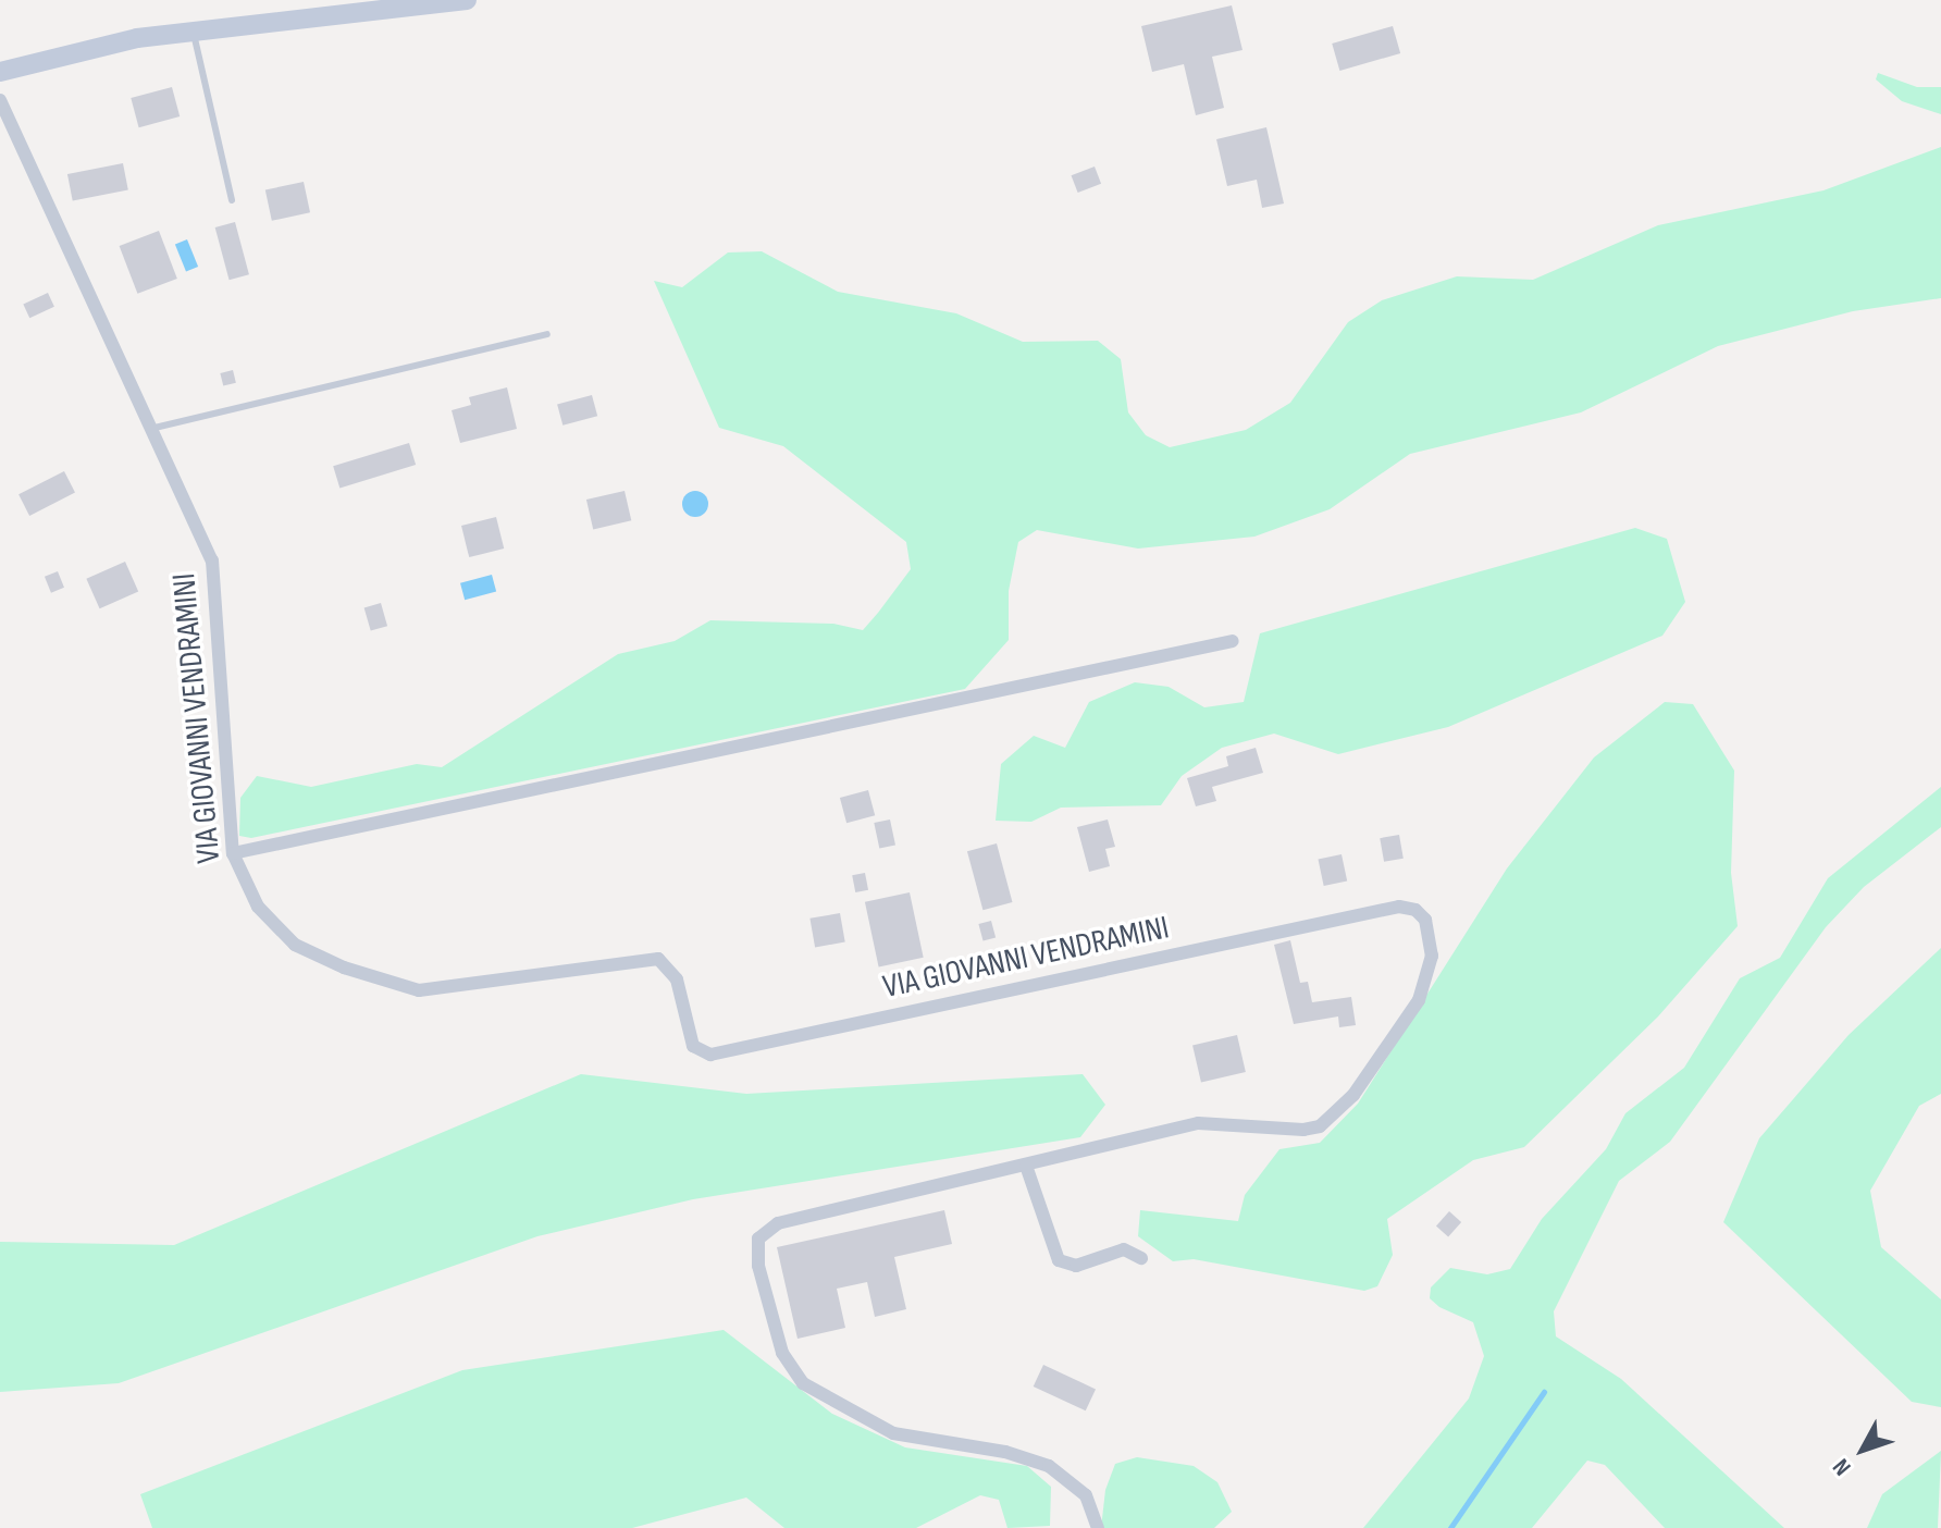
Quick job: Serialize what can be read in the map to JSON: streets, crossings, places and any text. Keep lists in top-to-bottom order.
{
  "streets": {
    "street": ["VIA GIOVANNI VENDRAMINI"]
  },
  "north": "bottom left"
}
